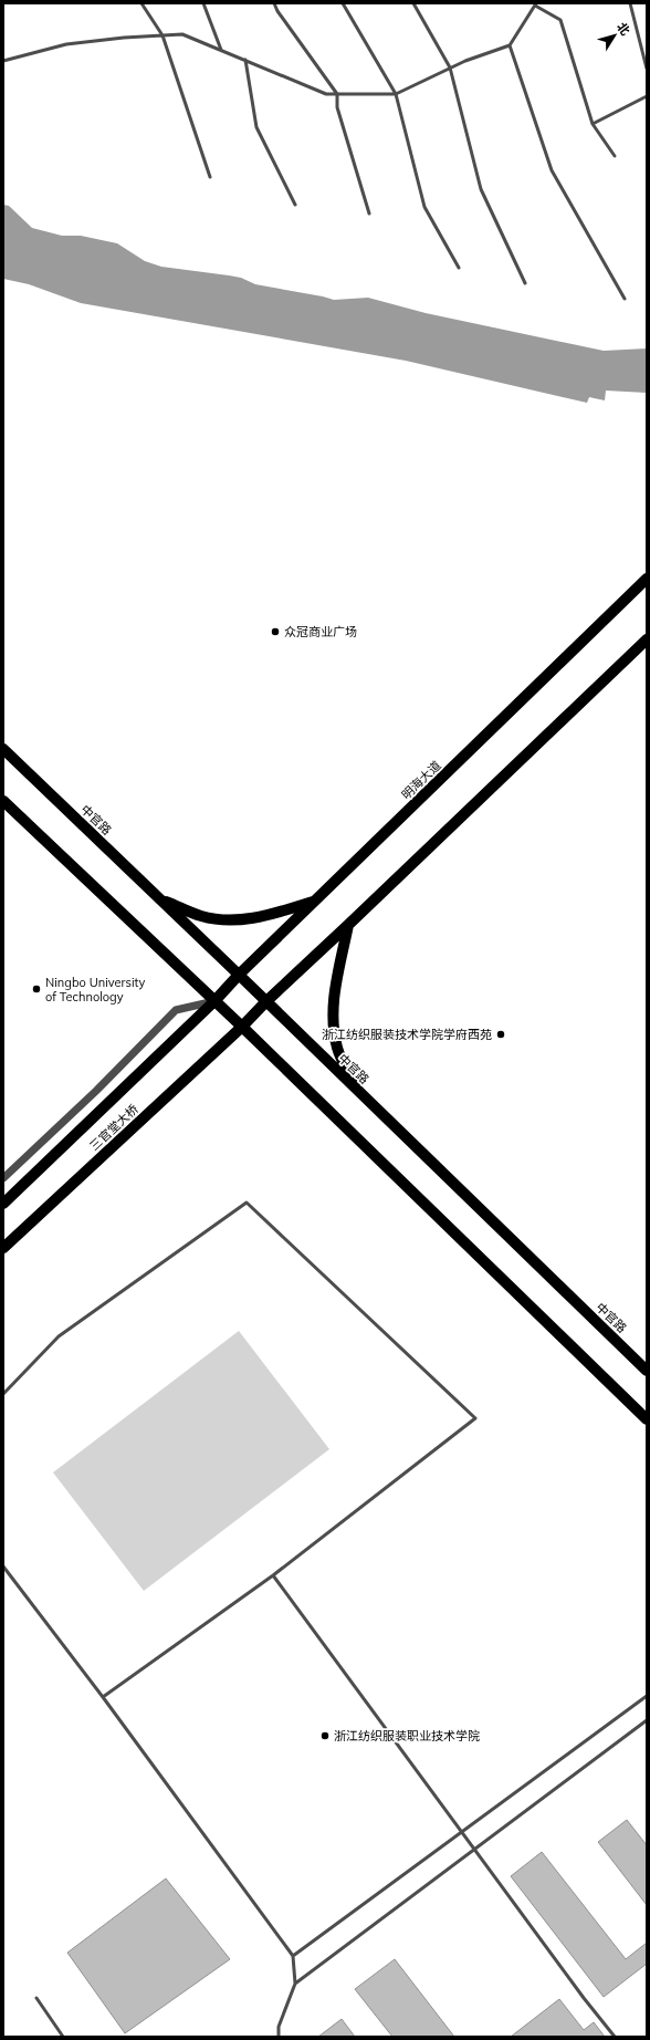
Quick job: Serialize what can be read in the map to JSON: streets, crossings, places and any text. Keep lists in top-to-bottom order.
{
  "streets": {
    "main road": ["明海大道", "中官路", "三官堂大桥"]
  },
  "crossings": [
    ["明海大道", "中官路"],
    ["明海大道", "三官堂大桥"]
  ],
  "places": [
    "众冠商业广场",
    "Ningbo University of Technology",
    "浙江纺织服装技术学院学府西苑",
    "浙江纺织服装职业技术学院"
  ],
  "north": "top right"
}
